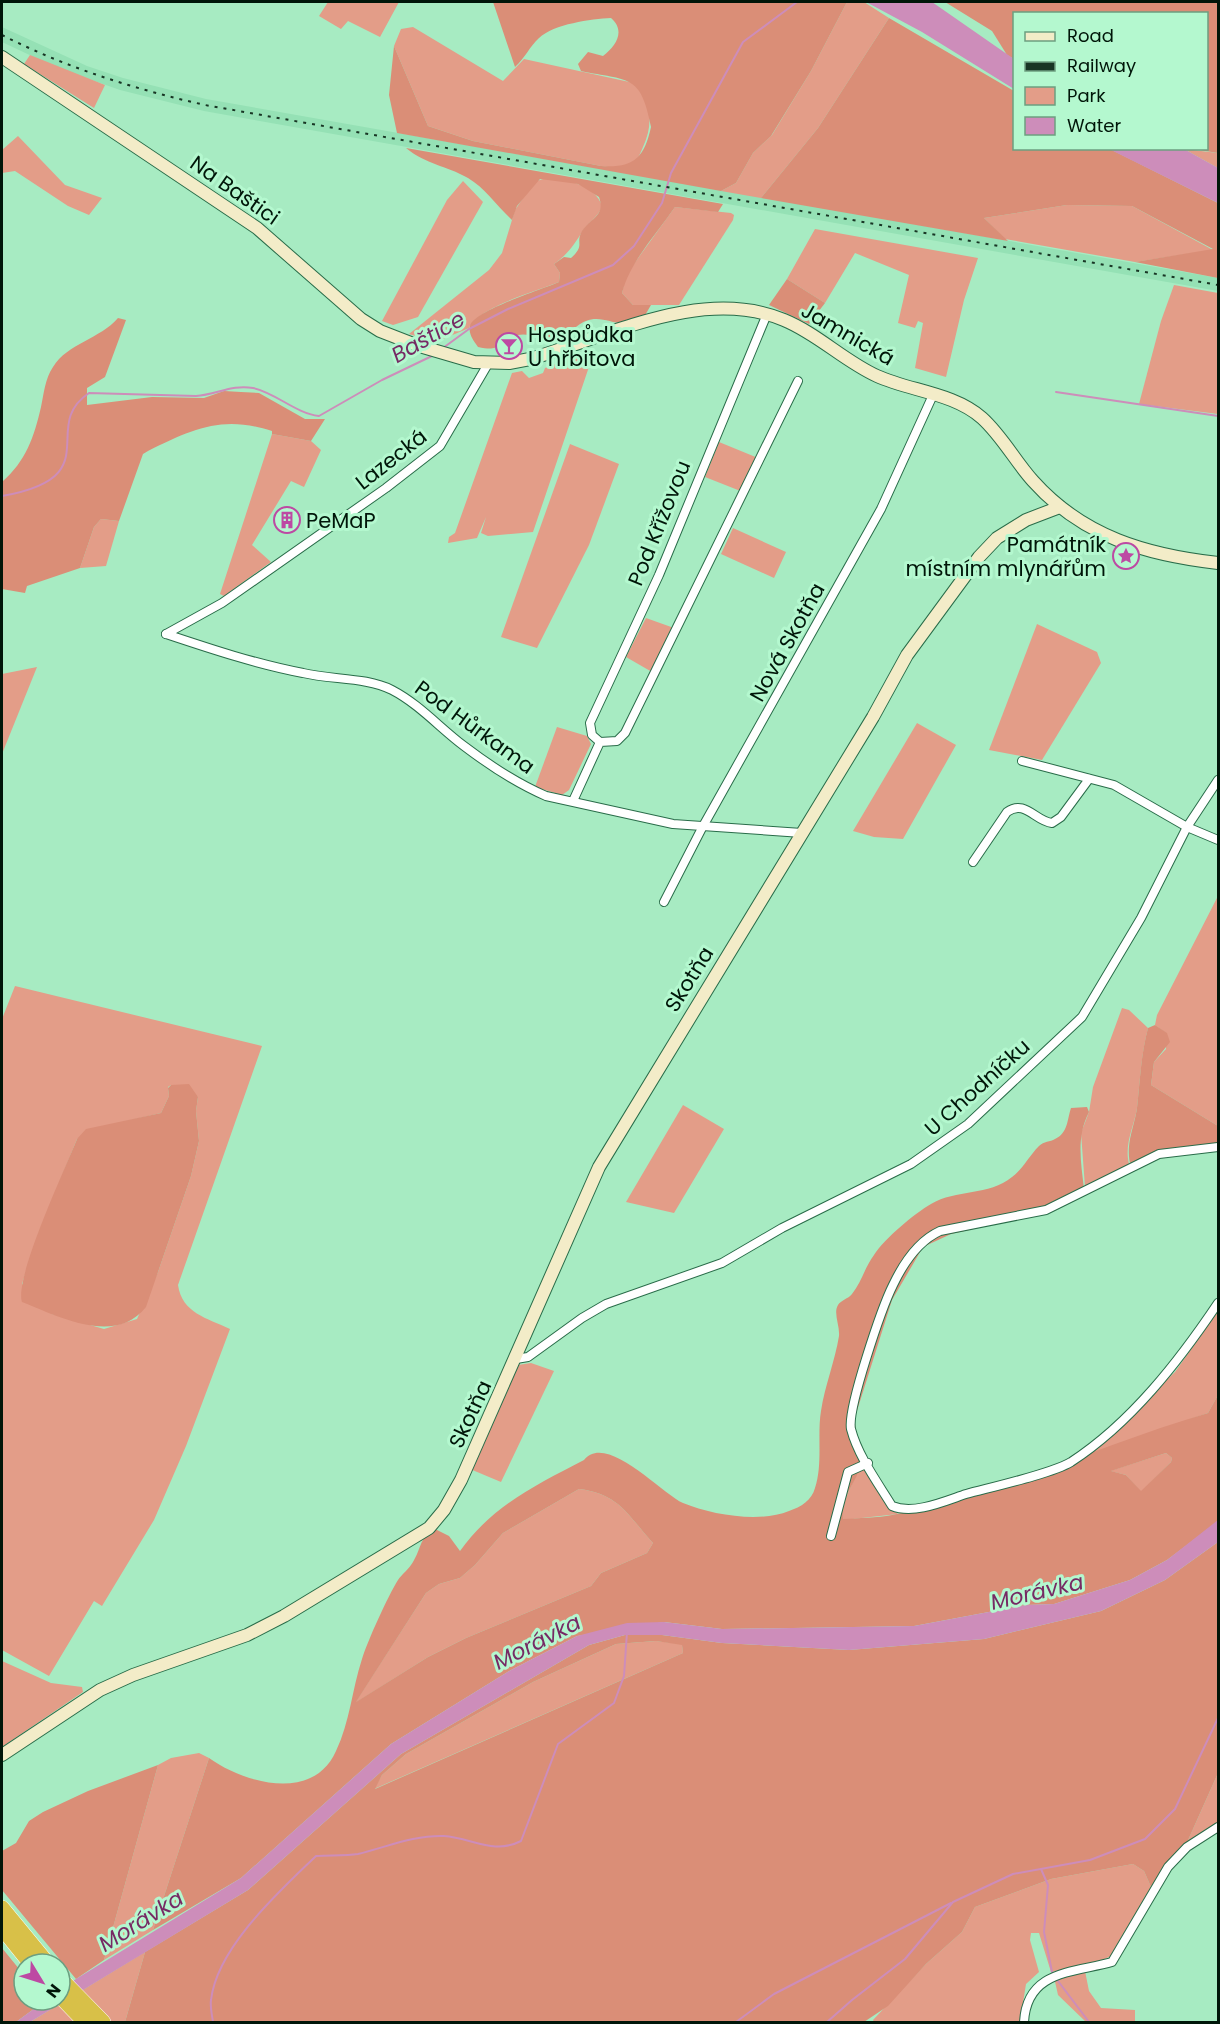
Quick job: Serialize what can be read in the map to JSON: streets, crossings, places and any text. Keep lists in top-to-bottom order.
{
  "streets": {
    "street": [
      "Na Baštici",
      "Jamnická",
      "Lazecká",
      "Pod Křížovou",
      "Nová Skotňa",
      "Pod Hůrkama",
      "Skotňa",
      "U Chodníčku"
    ]
  },
  "crossings": [
    ["Na Baštici", "Jamnická"],
    ["Jamnická", "Lazecká"],
    ["Jamnická", "Pod Křížovou"],
    ["Jamnická", "Nová Skotňa"],
    ["Jamnická", "Skotňa"],
    ["Lazecká", "Pod Hůrkama"],
    ["Nová Skotňa", "Pod Hůrkama"],
    ["Pod Hůrkama", "Skotňa"],
    ["Skotňa", "U Chodníčku"]
  ],
  "water": ["Baštice", "Morávka"],
  "places": {
    "bar": ["Hospůdka U hřbitova"],
    "building": ["PeMaP"],
    "place": ["Památník místním mlynářům"]
  },
  "legend": [
    "Road",
    "Railway",
    "Park",
    "Water"
  ],
  "north": "bottom right"
}
